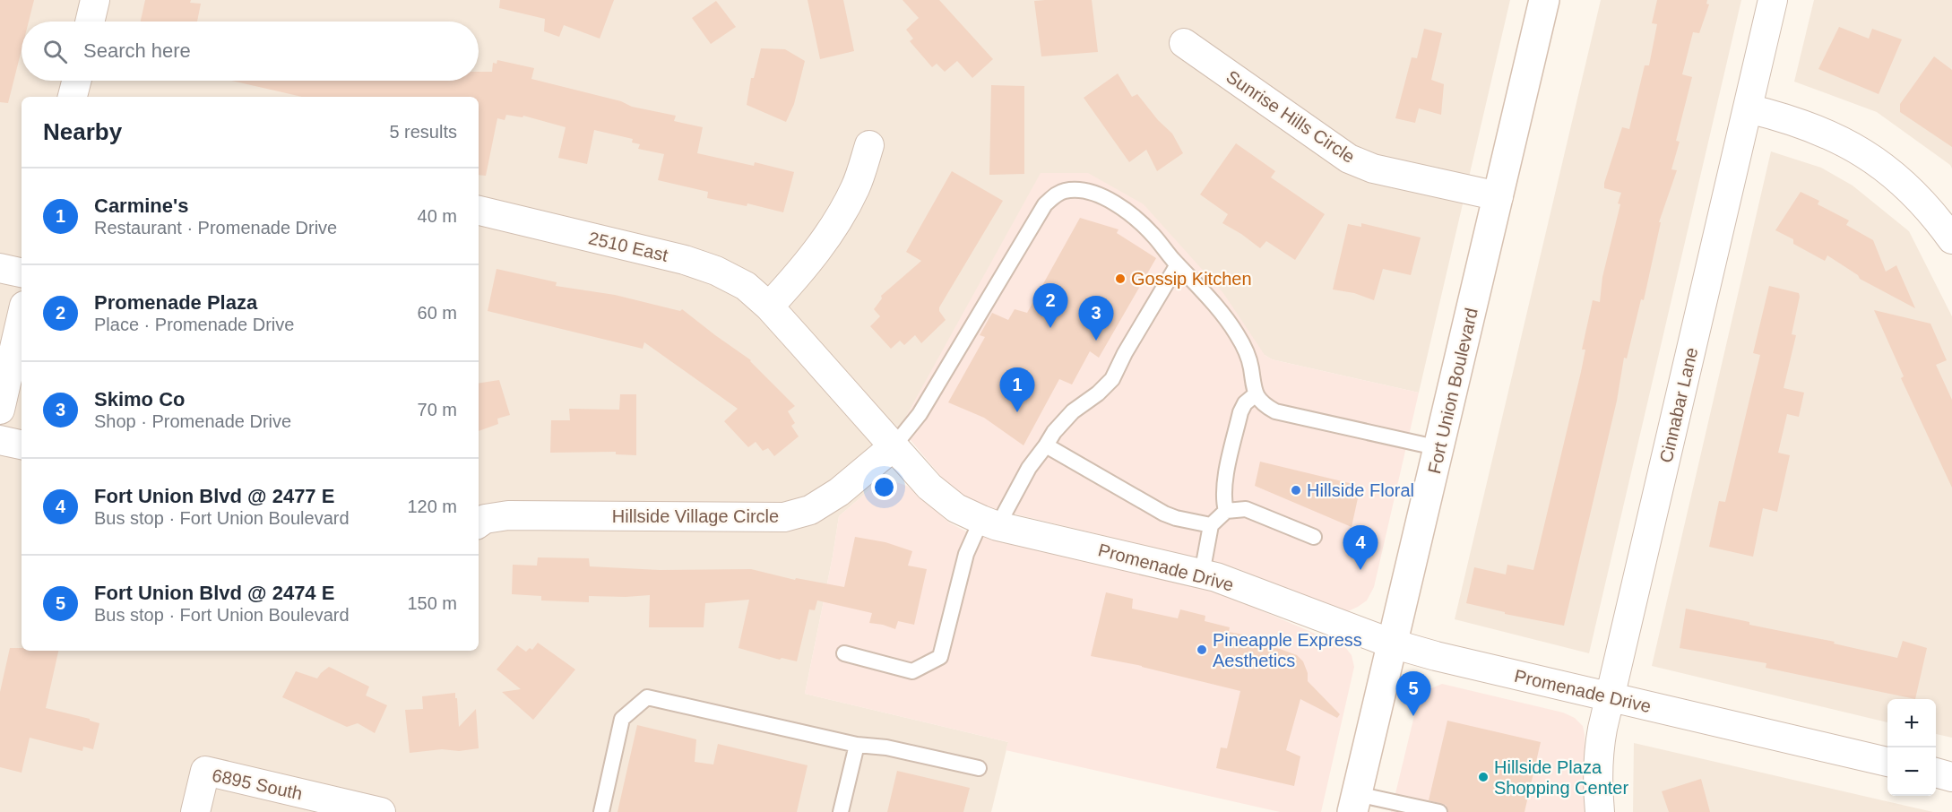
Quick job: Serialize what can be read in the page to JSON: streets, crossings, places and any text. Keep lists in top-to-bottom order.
{
  "streets": {
    "main road": ["Fort Union Boulevard"],
    "street": [
      "Sunrise Hills Circle",
      "2510 East",
      "Cinnabar Lane",
      "Hillside Village Circle",
      "Promenade Drive",
      "6895 South"
    ]
  },
  "crossings": [
    ["Sunrise Hills Circle", "Fort Union Boulevard"],
    ["2510 East", "Promenade Drive"],
    ["Fort Union Boulevard", "Promenade Drive"],
    ["Cinnabar Lane", "Promenade Drive"],
    ["Hillside Village Circle", "Promenade Drive"]
  ],
  "places": [
    "Gossip Kitchen",
    "Hillside Floral",
    "Pineapple Express Aesthetics",
    "Hillside Plaza Shopping Center"
  ],
  "page": {
    "search": "Search here",
    "heading": ["Nearby", "5 results"],
    "list": [
      {
        "mark": "1",
        "name": "Carmine's",
        "note": "Restaurant · Promenade Drive",
        "value": "40 m"
      },
      {
        "mark": "2",
        "name": "Promenade Plaza",
        "note": "Place · Promenade Drive",
        "value": "60 m"
      },
      {
        "mark": "3",
        "name": "Skimo Co",
        "note": "Shop · Promenade Drive",
        "value": "70 m"
      },
      {
        "mark": "4",
        "name": "Fort Union Blvd @ 2477 E",
        "note": "Bus stop · Fort Union Boulevard",
        "value": "120 m"
      },
      {
        "mark": "5",
        "name": "Fort Union Blvd @ 2474 E",
        "note": "Bus stop · Fort Union Boulevard",
        "value": "150 m"
      }
    ],
    "pins": [
      "2",
      "3",
      "1",
      "4",
      "5"
    ],
    "map_buttons": ["+", "−"]
  }
}
